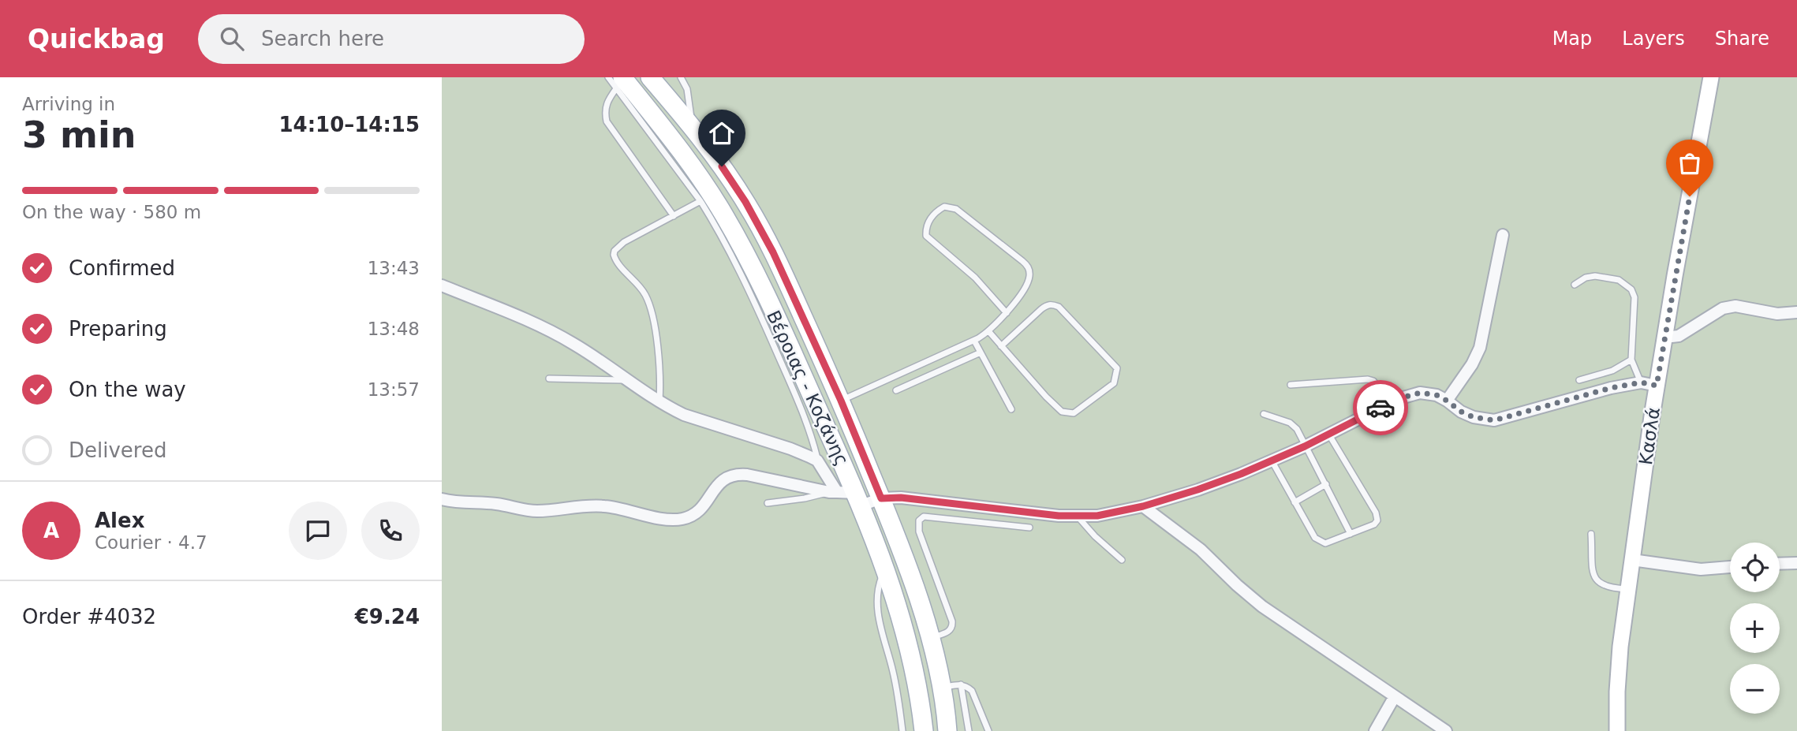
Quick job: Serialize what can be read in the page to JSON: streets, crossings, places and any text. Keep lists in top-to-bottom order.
{
  "streets": {
    "main road": ["Βέροιας - Κοζάνης"],
    "street": ["Κασλά"]
  },
  "page": {
    "header": "Quickbag",
    "search": "Search here",
    "nav": ["Map", "Layers", "Share"],
    "heading": ["3 min", "Arriving in", "14:10–14:15"],
    "panel": [
      "Alex",
      "Courier · 4.7",
      "Order #4032",
      "€9.24"
    ],
    "bar": "On the way · 580 m",
    "list": [
      ["Confirmed", "13:43"],
      ["Preparing", "13:48"],
      ["On the way", "13:57"],
      "Delivered"
    ],
    "round": "A",
    "map_buttons": ["+", "−"]
  }
}
